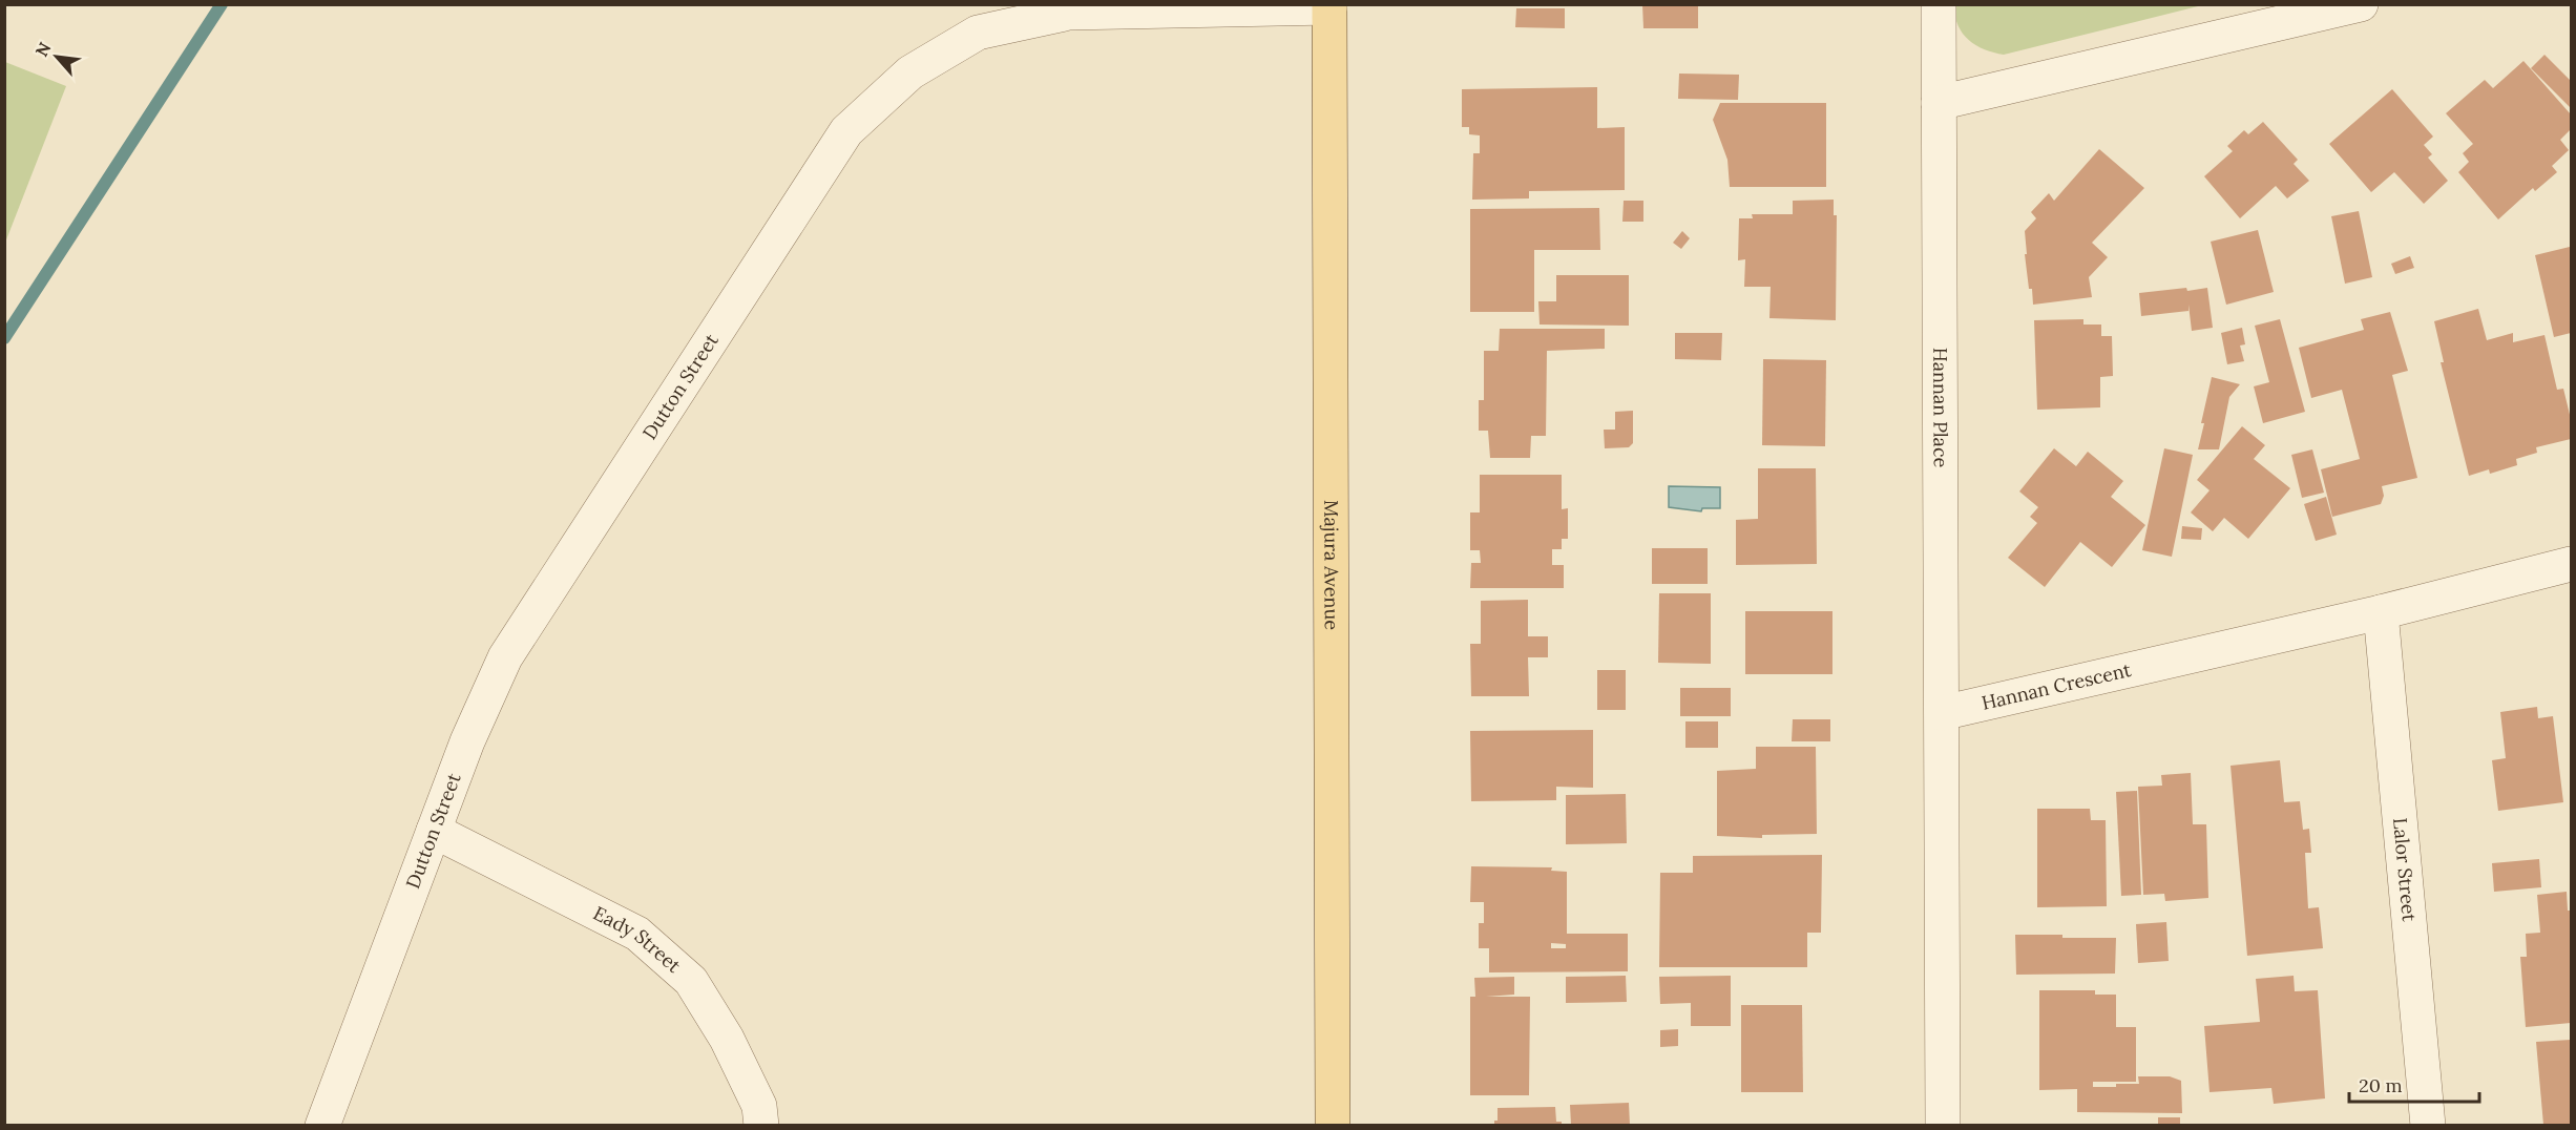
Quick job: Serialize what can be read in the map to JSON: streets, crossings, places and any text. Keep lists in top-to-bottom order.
{
  "streets": {
    "main road": ["Majura Avenue"],
    "street": [
      "Dutton Street",
      "Hannan Place",
      "Hannan Crescent",
      "Lalor Street",
      "Eady Street"
    ]
  },
  "crossings": [
    ["Dutton Street", "Majura Avenue"],
    ["Dutton Street", "Eady Street"],
    ["Hannan Place", "Hannan Crescent"],
    ["Hannan Crescent", "Lalor Street"]
  ],
  "scale_bar": "20 m",
  "north": "top left"
}
